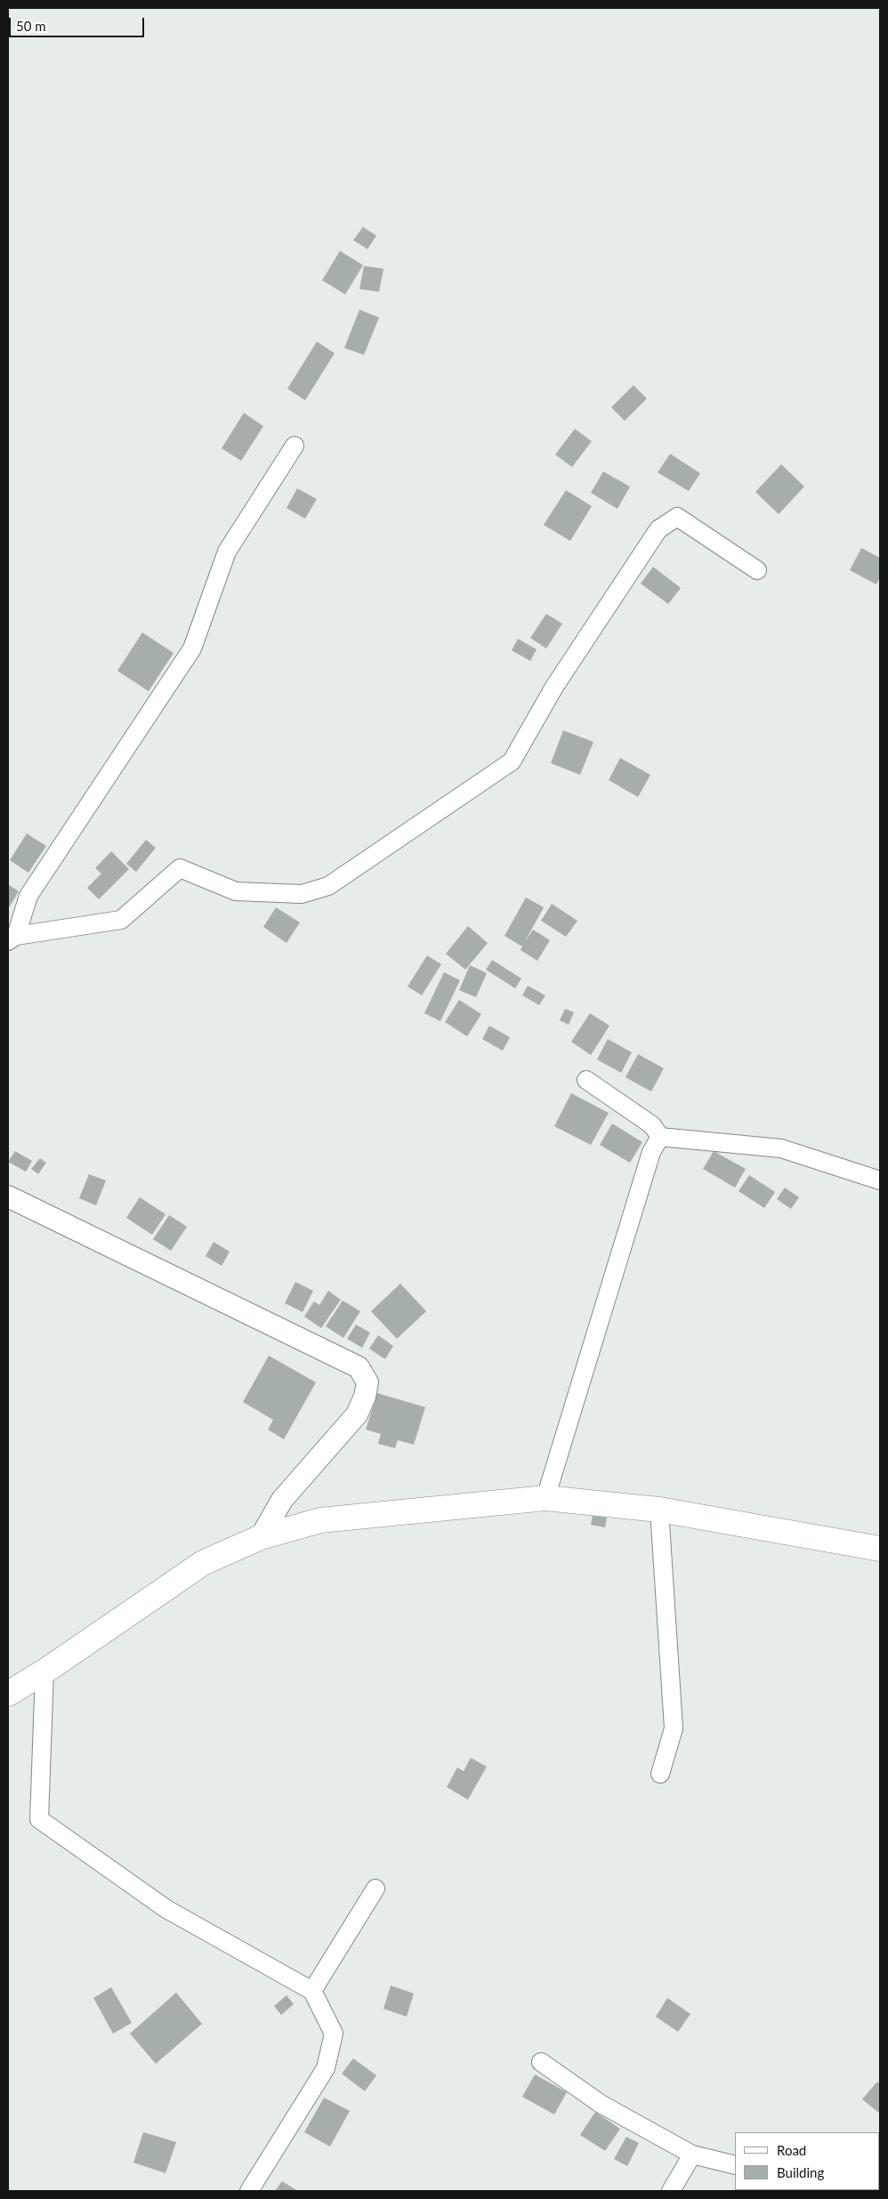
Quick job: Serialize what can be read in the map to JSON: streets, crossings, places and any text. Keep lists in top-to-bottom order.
{
  "legend": ["Road", "Building"],
  "scale_bar": "50 m"
}
